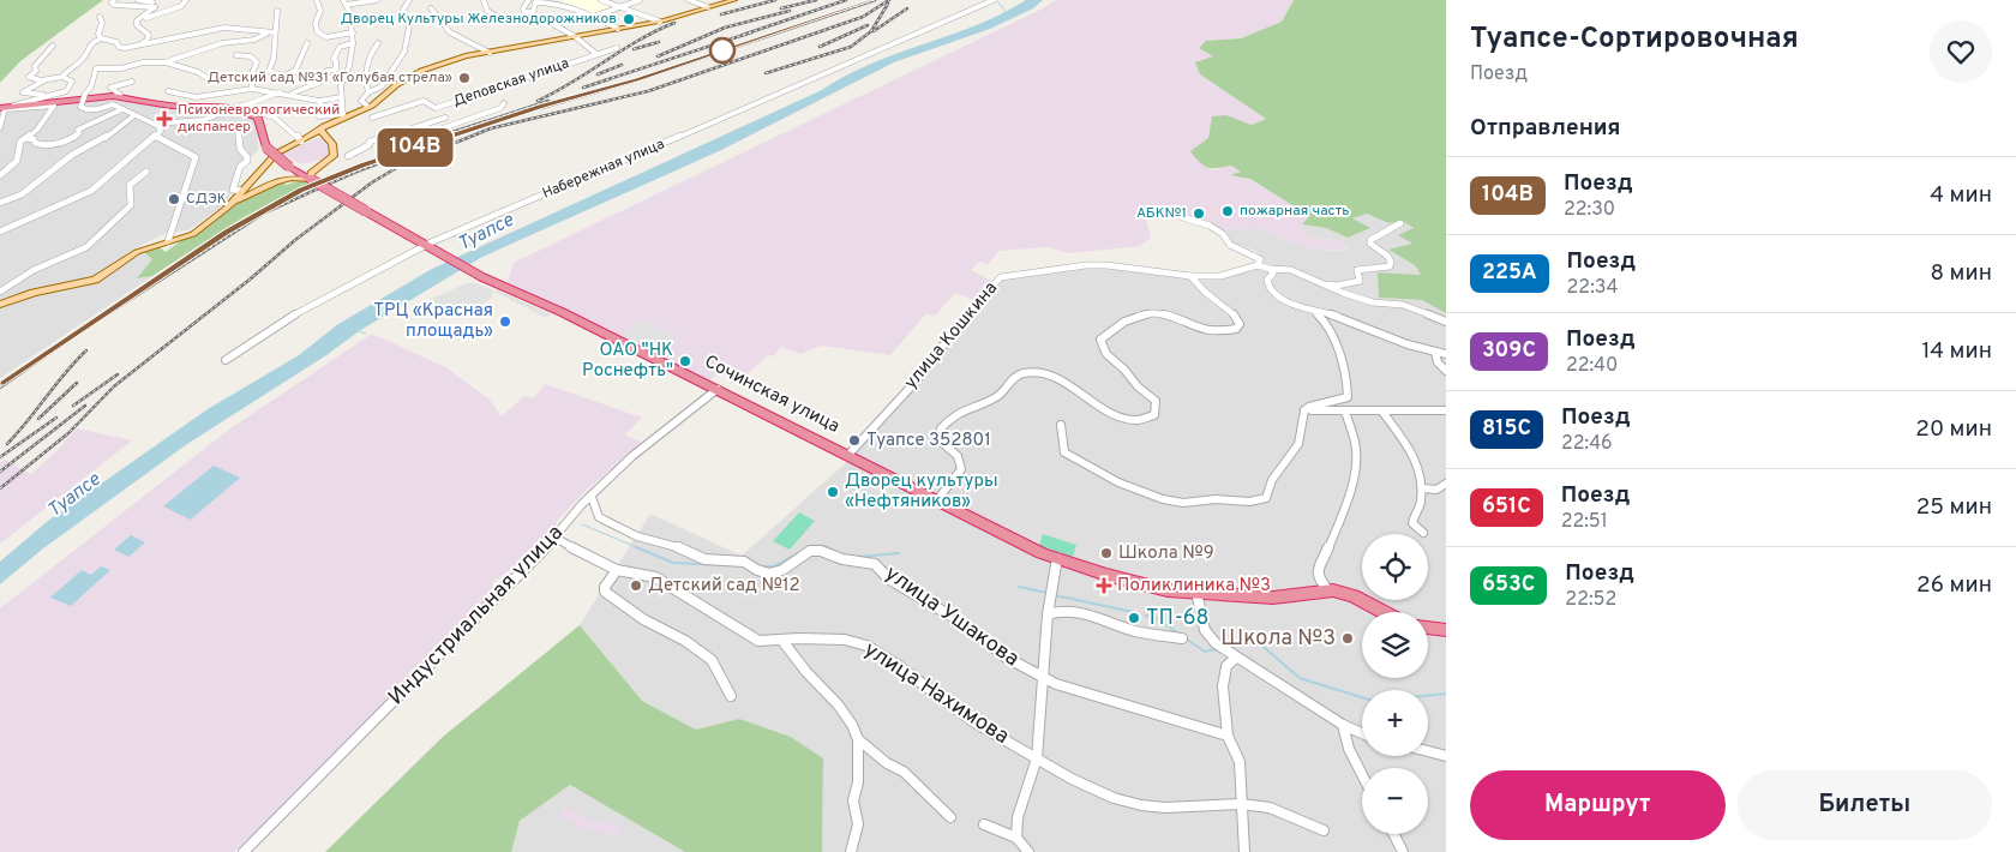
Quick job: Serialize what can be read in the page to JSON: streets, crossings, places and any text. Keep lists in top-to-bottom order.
{
  "streets": {
    "highway": ["Сочинская улица"],
    "street": [
      "Деповская улица",
      "Набережная улица",
      "улица Кошкина",
      "Индустриальная улица",
      "улица Ушакова",
      "улица Нахимова"
    ]
  },
  "crossings": [
    ["Набережная улица", "Сочинская улица"],
    ["улица Кошкина", "Сочинская улица"],
    ["Сочинская улица", "Индустриальная улица"],
    ["Индустриальная улица", "улица Ушакова"],
    ["Индустриальная улица", "улица Нахимова"]
  ],
  "water": ["Туапсе"],
  "places": {
    "other": [
      "Дворец Культуры Железнодорожников",
      "Детский сад №31 «Голубая стрела»",
      "СДЭК",
      "пожарная часть",
      "АБК№1",
      "ТРЦ «Красная площадь»",
      "ОАО \"НК Роснефть\"",
      "Туапсе 352801",
      "Дворец культуры «Нефтяников»",
      "Школа №9",
      "Детский сад №12",
      "ТП-68",
      "Школа №3"
    ],
    "health": ["Психоневрологический диспансер", "Поликлиника №3"]
  },
  "page": {
    "on_map": "104В",
    "heading": [
      ["Туапсе-Сортировочная", "Поезд"],
      "Отправления"
    ],
    "list": [
      {
        "mark": "104В",
        "name": "Поезд",
        "note": "22:30",
        "value": "4 мин"
      },
      {
        "mark": "225А",
        "name": "Поезд",
        "note": "22:34",
        "value": "8 мин"
      },
      {
        "mark": "309С",
        "name": "Поезд",
        "note": "22:40",
        "value": "14 мин"
      },
      {
        "mark": "815С",
        "name": "Поезд",
        "note": "22:46",
        "value": "20 мин"
      },
      {
        "mark": "651С",
        "name": "Поезд",
        "note": "22:51",
        "value": "25 мин"
      },
      {
        "mark": "653С",
        "name": "Поезд",
        "note": "22:52",
        "value": "26 мин"
      }
    ],
    "map_buttons": ["+", "−"],
    "buttons": ["Маршрут", "Билеты"]
  }
}
